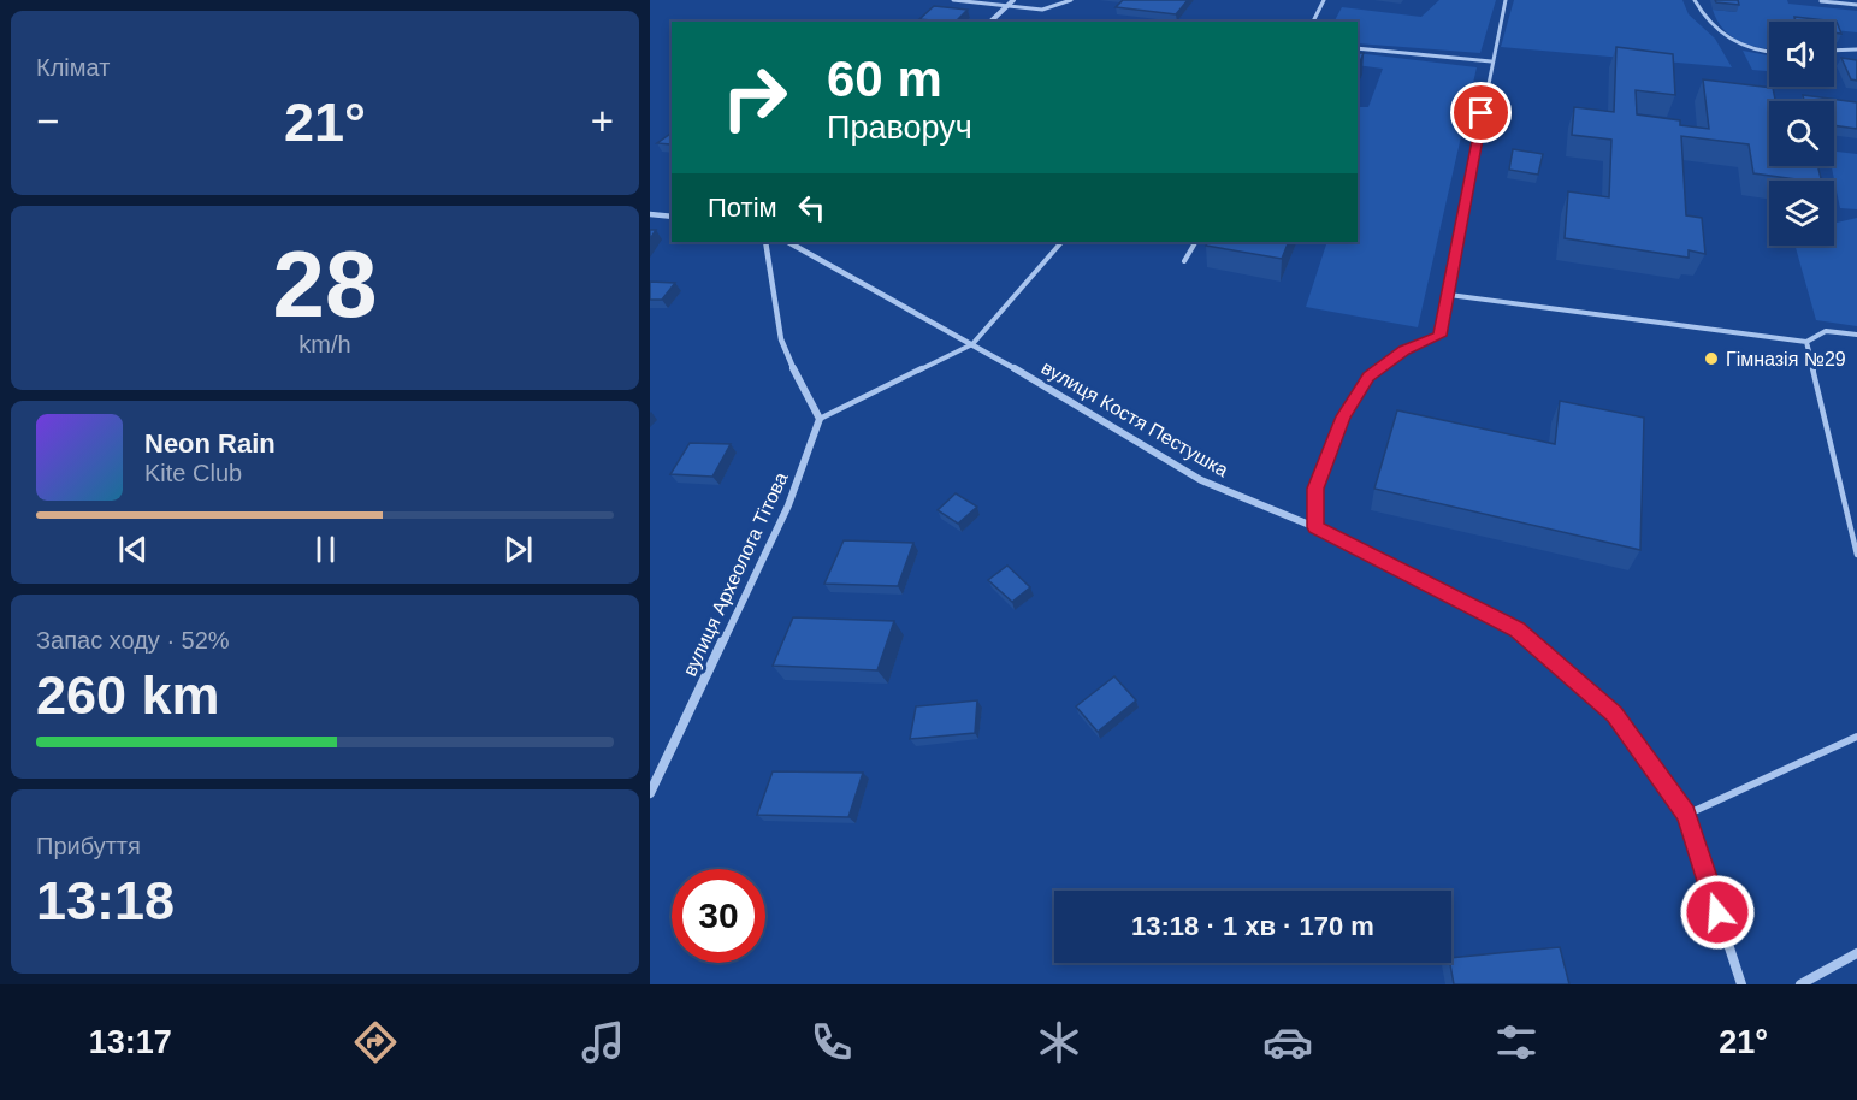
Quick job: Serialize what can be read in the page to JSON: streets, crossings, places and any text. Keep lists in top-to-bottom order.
{
  "streets": {
    "street": ["вулиця Костя Пестушка", "вулиця Археолога Тітова"]
  },
  "places": ["Гімназія №29"],
  "page": {
    "tile": [
      "Клімат",
      ["28", "km/h"],
      ["Запас ходу · 52%", "260 km"],
      ["Прибуття", "13:18"]
    ],
    "turn": ["60 m", "Праворуч"],
    "heat": ["−", "21°", "+"],
    "then": "Потім",
    "song": ["Neon Rain", "Kite Club"],
    "limit": "30",
    "trip": "13:18 · 1 хв · 170 m",
    "tabs": ["13:17", "21°"]
  }
}
